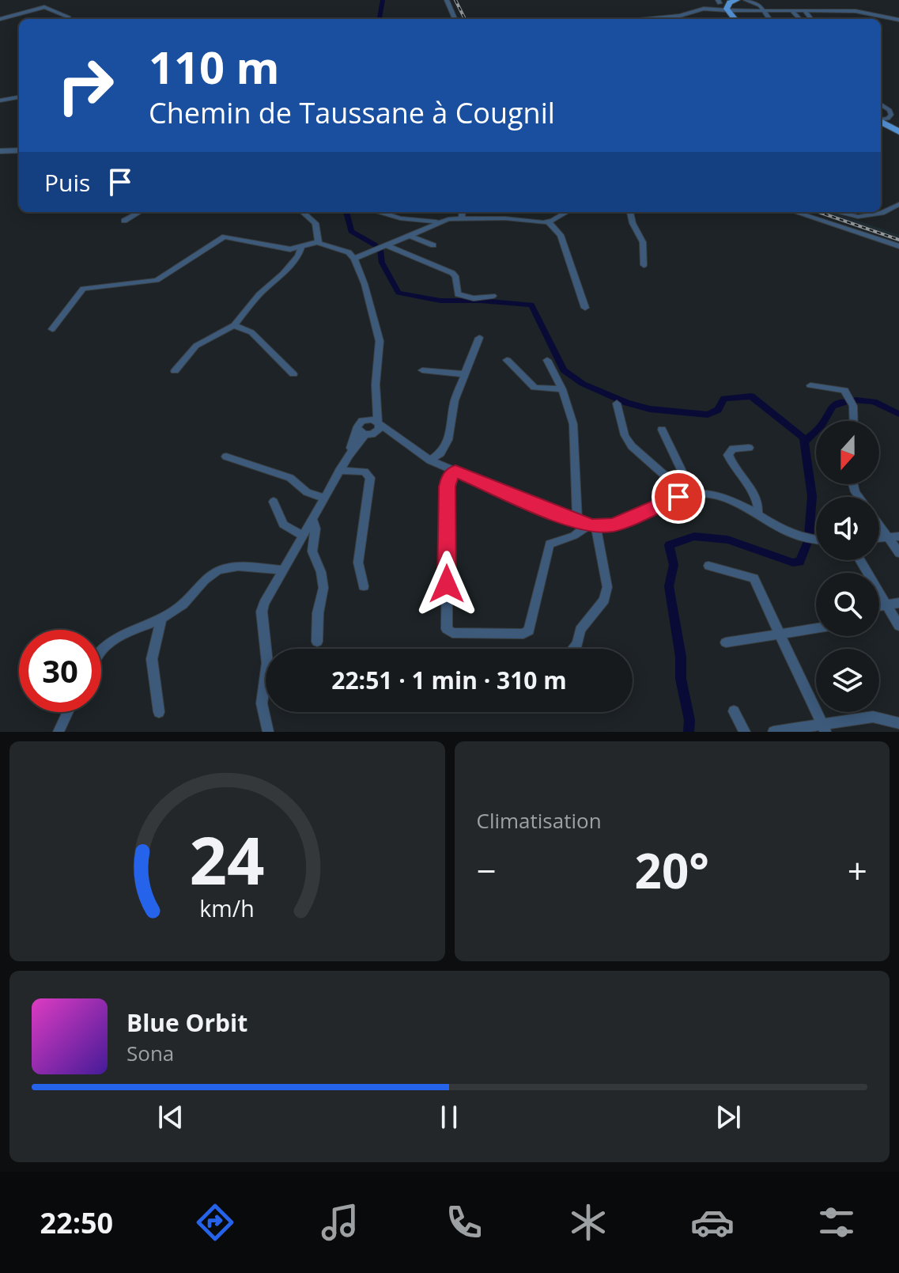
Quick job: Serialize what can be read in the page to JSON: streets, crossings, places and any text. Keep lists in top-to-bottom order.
{
  "north": "bottom",
  "page": {
    "turn": ["110 m", "Chemin de Taussane à Cougnil"],
    "then": "Puis",
    "limit": "30",
    "trip": "22:51 · 1 min · 310 m",
    "tile": "Climatisation",
    "heat": ["−", "20°", "+"],
    "song": ["Blue Orbit", "Sona"],
    "tabs": "22:50",
    "gauge": ["24", "km/h"]
  }
}
